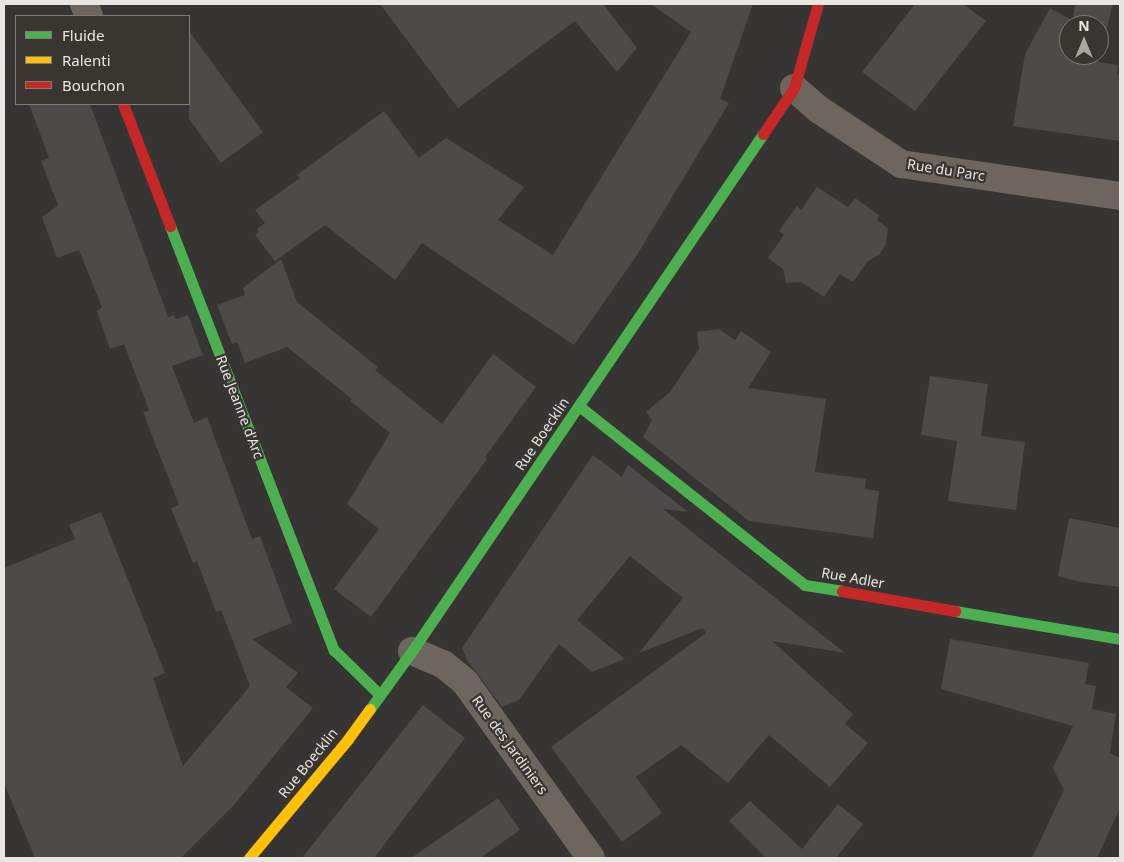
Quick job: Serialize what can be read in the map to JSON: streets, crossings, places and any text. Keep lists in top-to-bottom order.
{
  "streets": {
    "street": [
      "Rue du Parc",
      "Rue Jeanne d'Arc",
      "Rue Boecklin",
      "Rue Adler",
      "Rue des Jardiniers"
    ]
  },
  "crossings": [
    ["Rue du Parc", "Rue Boecklin"],
    ["Rue Jeanne d'Arc", "Rue Boecklin"],
    ["Rue Boecklin", "Rue Adler"],
    ["Rue Boecklin", "Rue des Jardiniers"]
  ],
  "legend": ["Fluide", "Ralenti", "Bouchon"],
  "north": "top"
}
